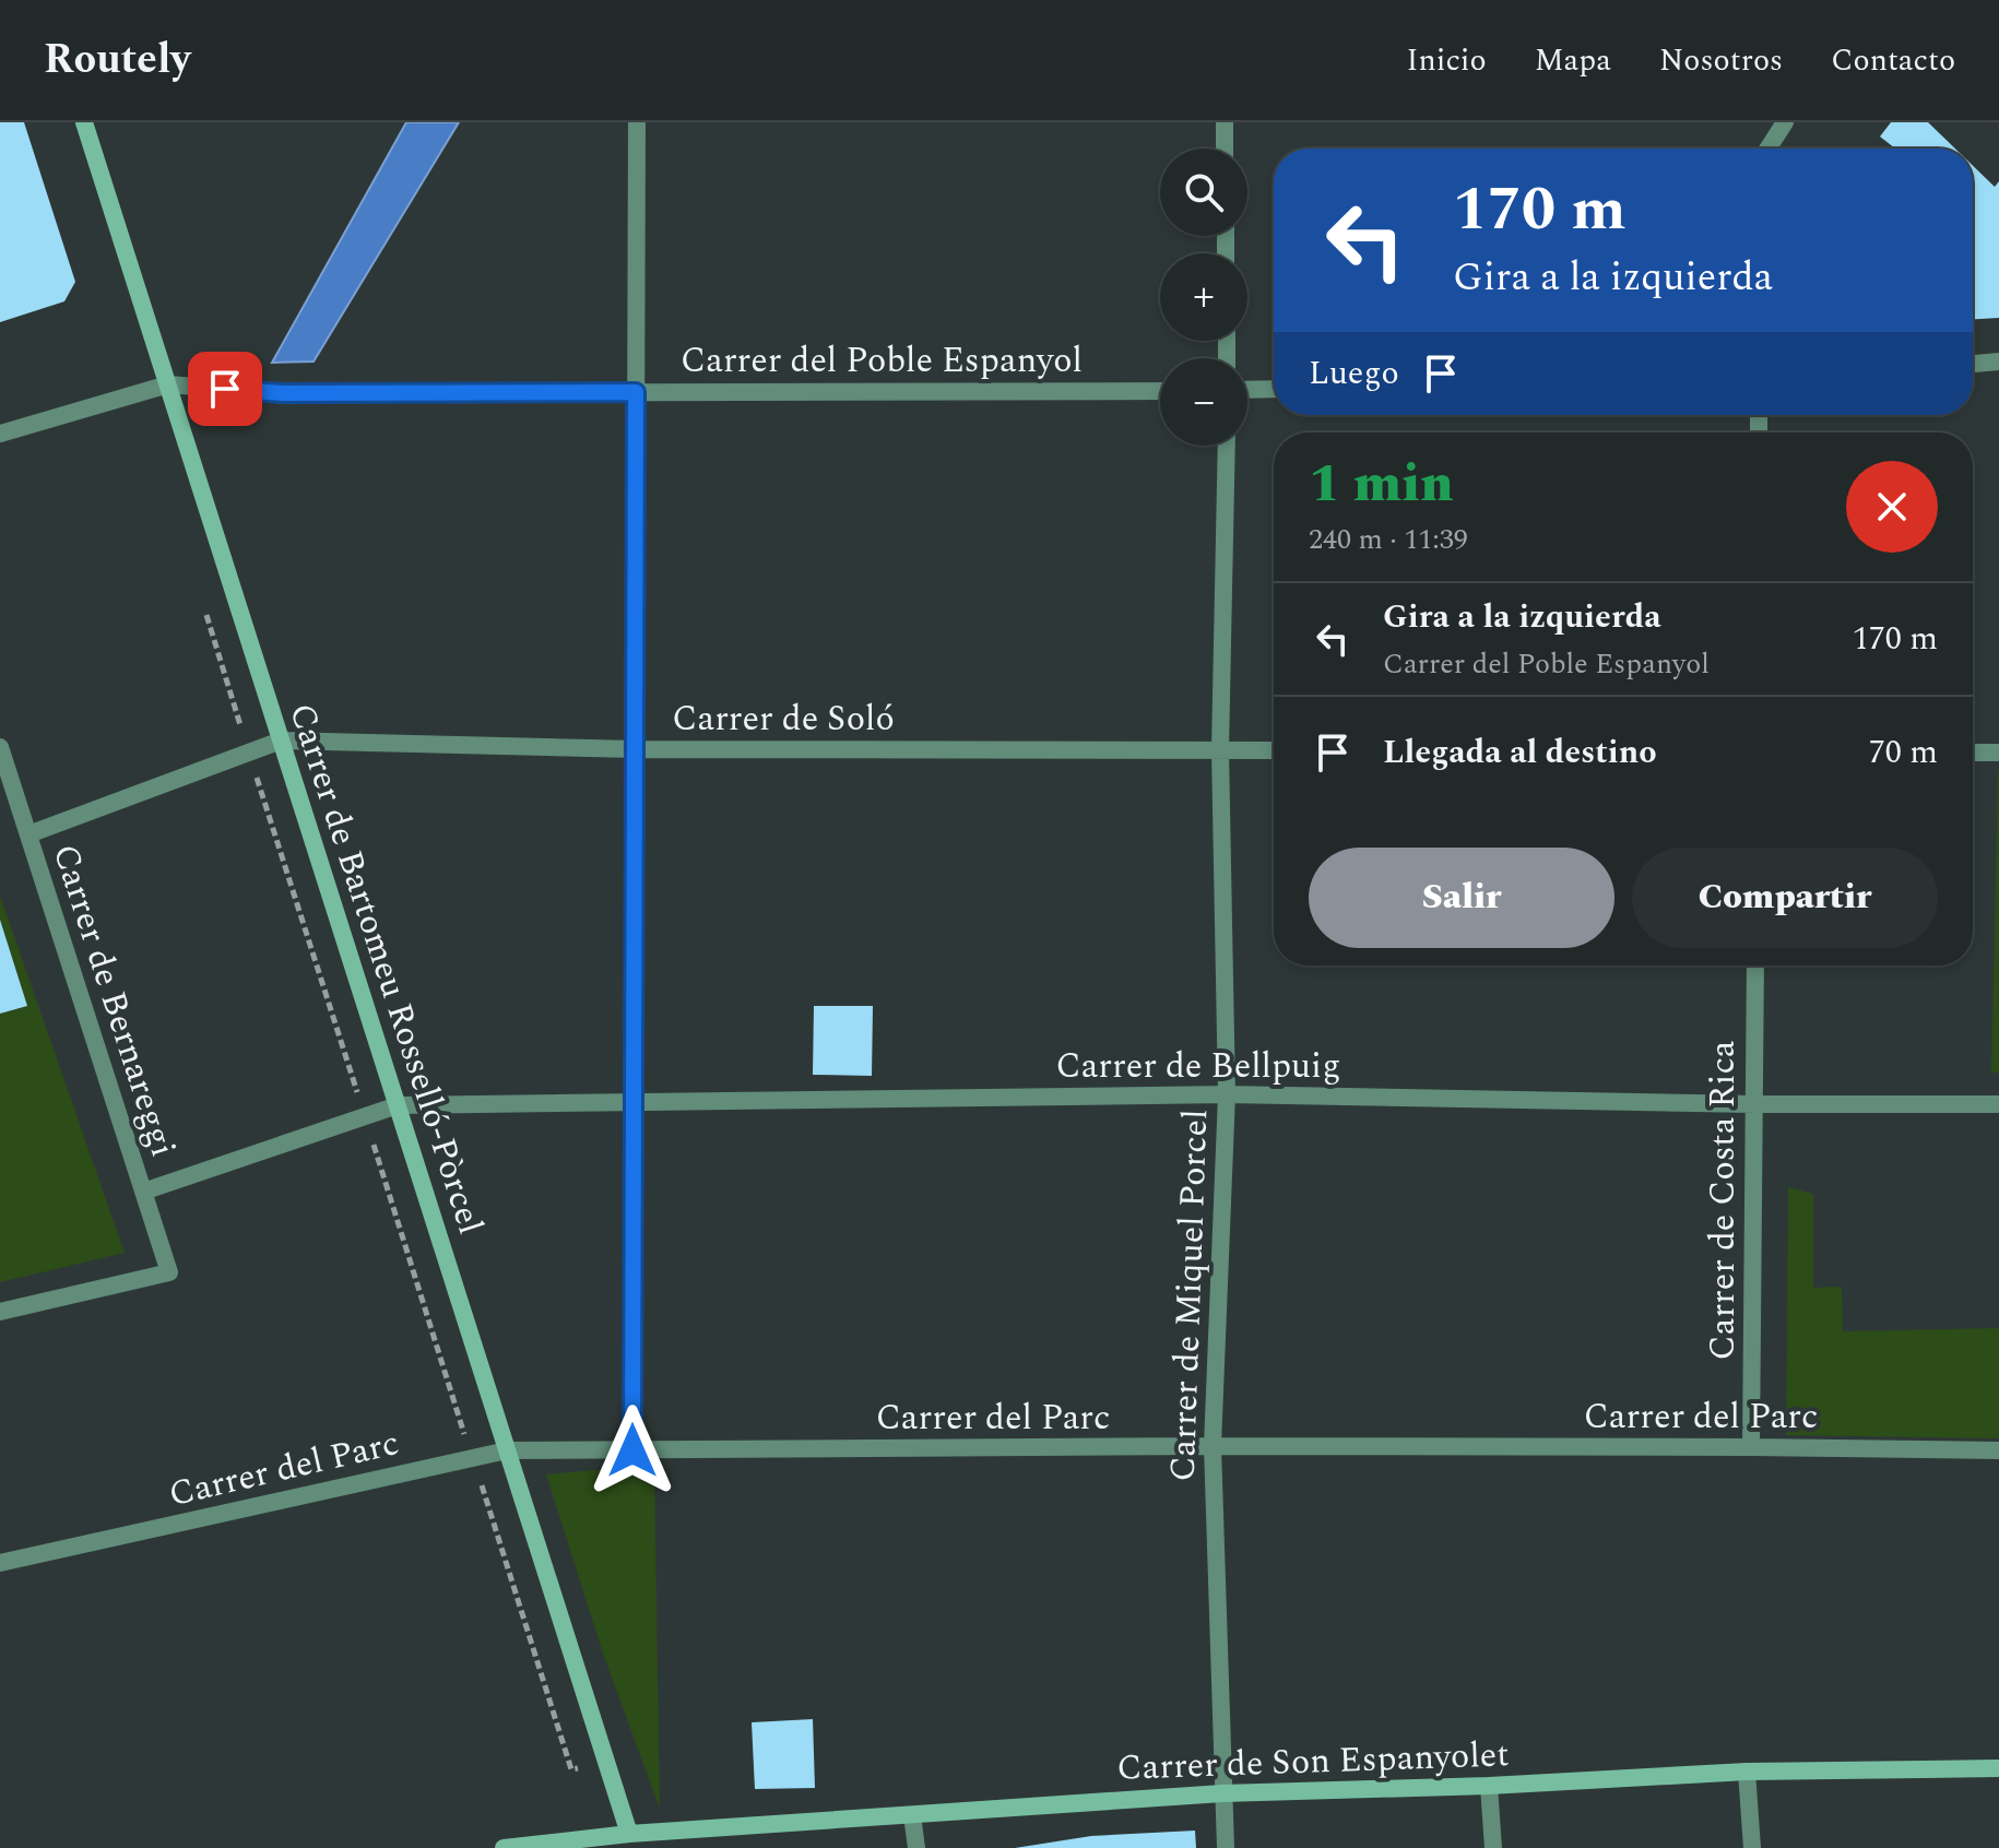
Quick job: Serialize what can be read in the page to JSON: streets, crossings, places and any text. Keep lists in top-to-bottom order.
{
  "streets": {
    "street": [
      "Carrer del Poble Espanyol",
      "Carrer de Soló",
      "Carrer de Bartomeu Rosselló-Pòrcel",
      "Carrer de Bernareggi",
      "Carrer de Bellpuig",
      "Carrer de Costa Rica",
      "Carrer de Miquel Porcel",
      "Carrer del Parc",
      "Carrer de Son Espanyolet"
    ]
  },
  "crossings": [
    ["Carrer del Poble Espanyol", "Carrer de Bartomeu Rosselló-Pòrcel"],
    ["Carrer de Soló", "Carrer de Bartomeu Rosselló-Pòrcel"],
    ["Carrer de Soló", "Carrer de Miquel Porcel"],
    ["Carrer de Bartomeu Rosselló-Pòrcel", "Carrer de Bellpuig"],
    ["Carrer de Bartomeu Rosselló-Pòrcel", "Carrer del Parc"],
    ["Carrer de Bartomeu Rosselló-Pòrcel", "Carrer de Son Espanyolet"],
    ["Carrer de Bernareggi", "Carrer de Bellpuig"],
    ["Carrer de Bellpuig", "Carrer de Costa Rica"],
    ["Carrer de Bellpuig", "Carrer de Miquel Porcel"],
    ["Carrer de Costa Rica", "Carrer del Parc"],
    ["Carrer de Miquel Porcel", "Carrer del Parc"],
    ["Carrer de Miquel Porcel", "Carrer de Son Espanyolet"]
  ],
  "page": {
    "header": "Routely",
    "nav": [
      "Inicio",
      "Mapa",
      "Nosotros",
      "Contacto"
    ],
    "map_buttons": ["+", "−"],
    "turn": ["170 m", "Gira a la izquierda"],
    "then": "Luego",
    "heading": ["1 min", "240 m · 11:39"],
    "list": [
      {
        "name": "Gira a la izquierda",
        "note": "Carrer del Poble Espanyol",
        "value": "170 m"
      },
      {
        "name": "Llegada al destino",
        "value": "70 m"
      }
    ],
    "buttons": ["Salir", "Compartir"]
  }
}
